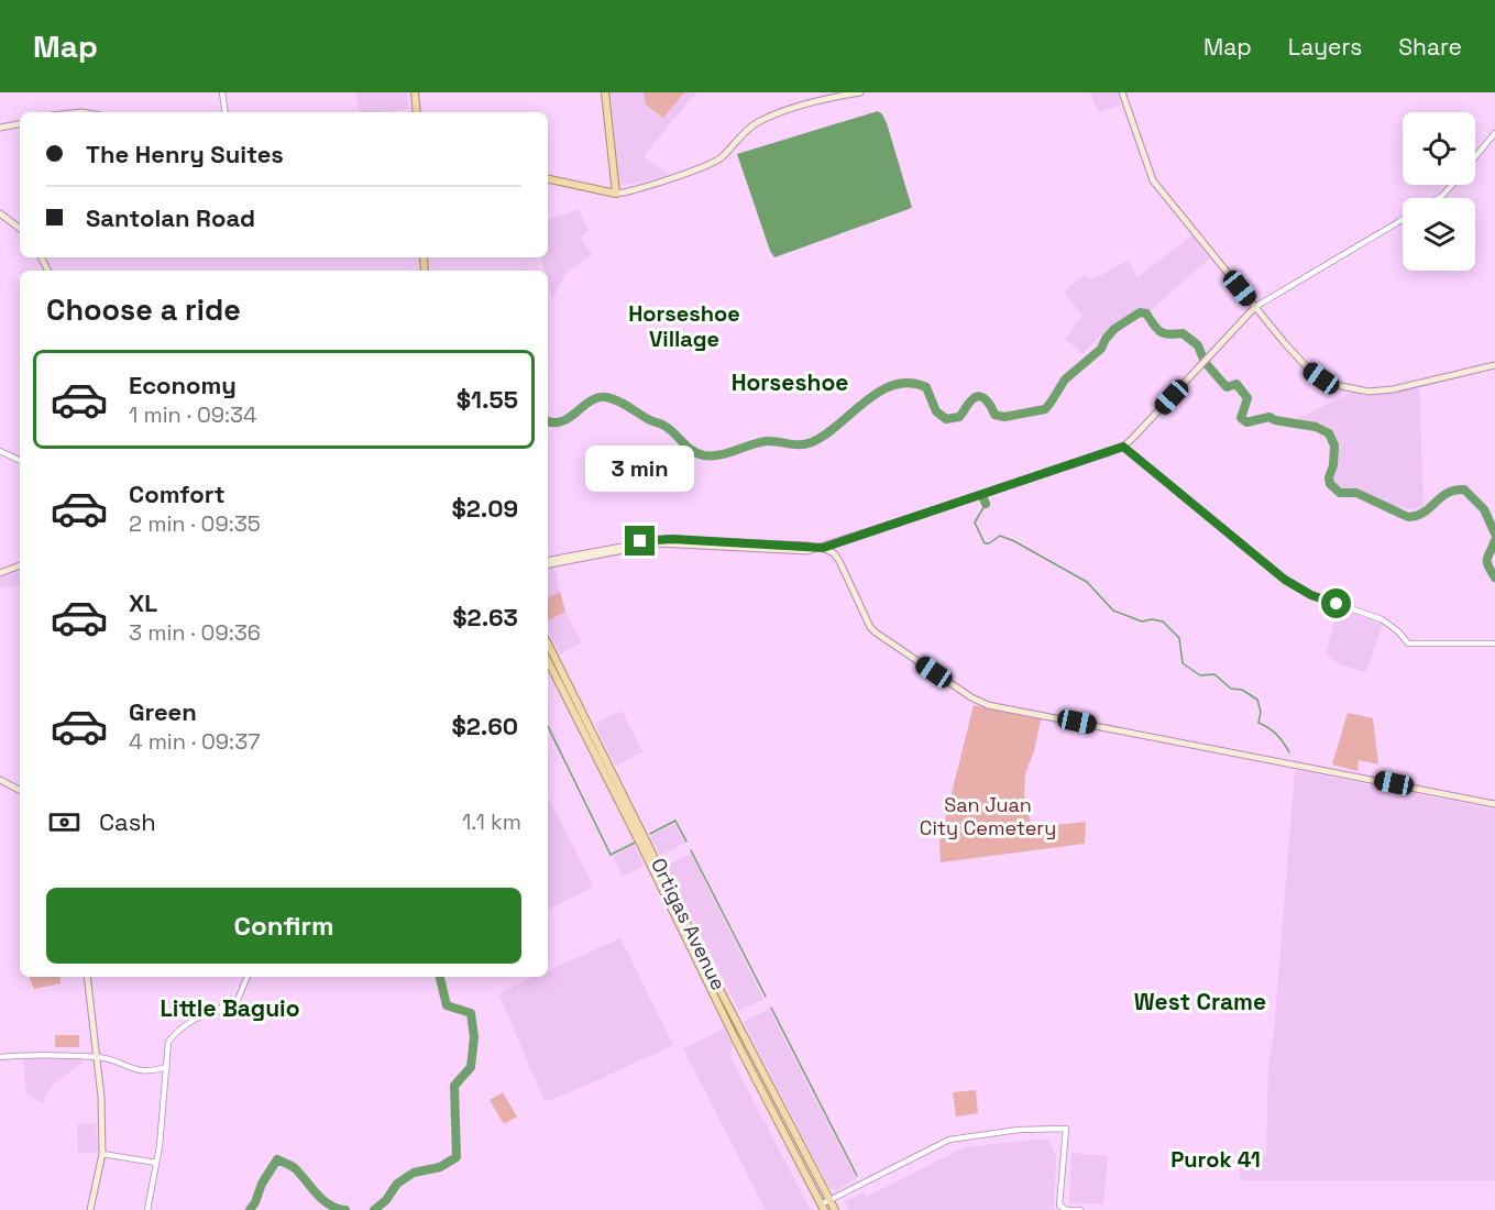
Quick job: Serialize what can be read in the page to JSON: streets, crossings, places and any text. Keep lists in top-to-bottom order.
{
  "streets": {
    "main road": ["Ortigas Avenue"]
  },
  "districts": [
    "Horseshoe Village",
    "Horseshoe",
    "West Crame",
    "Little Baguio",
    "Purok 41"
  ],
  "parks": ["San Juan City Cemetery"],
  "page": {
    "header": "Map",
    "nav": ["Map", "Layers", "Share"],
    "banner": ["The Henry Suites", "Santolan Road"],
    "heading": "Choose a ride",
    "list": [
      {
        "name": "Economy",
        "note": "1 min · 09:34",
        "value": "$1.55"
      },
      {
        "name": "Comfort",
        "note": "2 min · 09:35",
        "value": "$2.09"
      },
      {
        "name": "XL",
        "note": "3 min · 09:36",
        "value": "$2.63"
      },
      {
        "name": "Green",
        "note": "4 min · 09:37",
        "value": "$2.60"
      }
    ],
    "bubble": "3 min",
    "pay": ["Cash", "1.1 km"],
    "buttons": "Confirm"
  }
}
